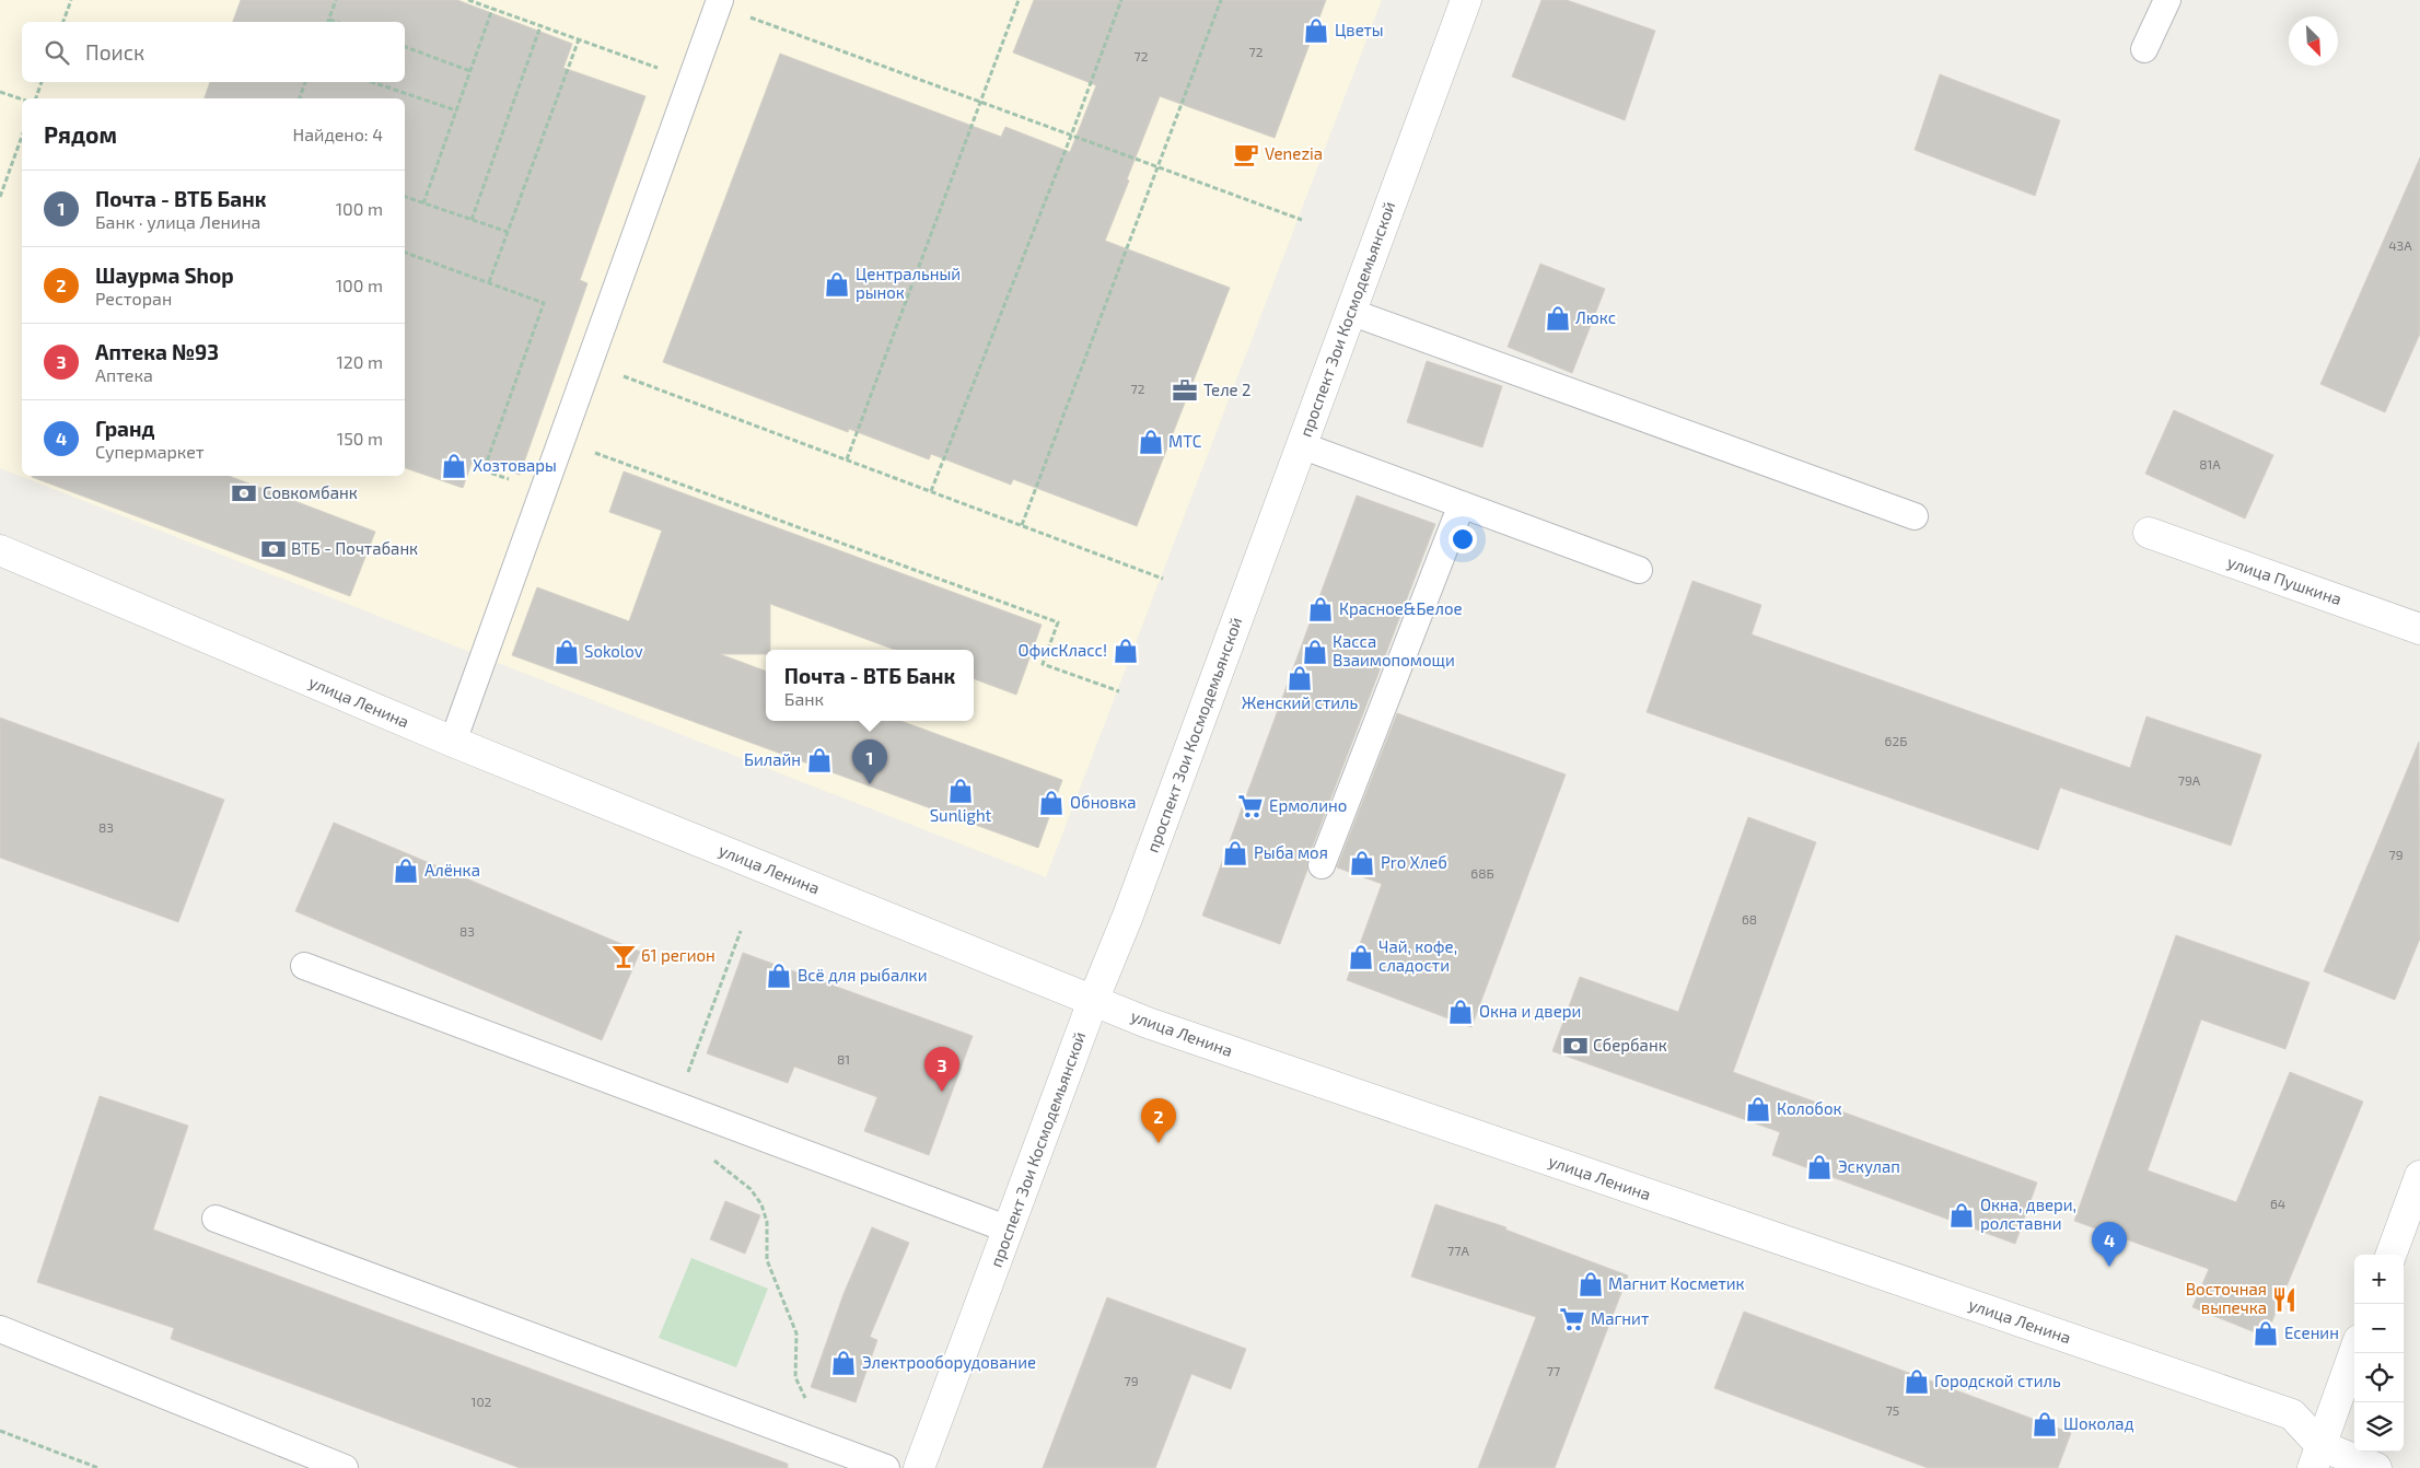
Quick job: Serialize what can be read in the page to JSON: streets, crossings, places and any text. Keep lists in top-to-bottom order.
{
  "streets": {
    "street": ["проспект Зои Космодемьянской", "улица Пушкина", "улица Ленина"]
  },
  "crossings": [
    ["проспект Зои Космодемьянской", "улица Ленина"]
  ],
  "places": {
    "shop": [
      "Цветы",
      "Центральный рынок",
      "Люкс",
      "МТС",
      "Хозтовары",
      "Красное&Белое",
      "ОфисКласс!",
      "Sokolov",
      "Касса Взаимопомощи",
      "Женский стиль",
      "Билайн",
      "Sunlight",
      "Обновка",
      "Рыба моя",
      "Pro Хлеб",
      "Алёнка",
      "Чай, кофе, сладости",
      "Всё для рыбалки",
      "Окна и двери",
      "Колобок",
      "Эскулап",
      "Окна, двери, ролставни",
      "Магнит Косметик",
      "Есенин",
      "Электрооборудование",
      "Городской стиль",
      "Шоколад"
    ],
    "cafe": ["Venezia"],
    "office": ["Теле 2"],
    "bank": ["Совкомбанк", "ВТБ - Почтабанк", "Сбербанк"],
    "supermarket": ["Ермолино", "Магнит"],
    "bar": ["61 регион"],
    "restaurant": ["Восточная выпечка"]
  },
  "house_numbers": [
    "72",
    "72",
    "43А",
    "72",
    "81А",
    "62Б",
    "79А",
    "83",
    "79",
    "68Б",
    "68",
    "83",
    "81",
    "64",
    "77А",
    "77",
    "79",
    "102",
    "75"
  ],
  "north": "bottom right",
  "page": {
    "search": "Поиск",
    "heading": ["Рядом", "Найдено: 4"],
    "list": [
      {
        "mark": "1",
        "name": "Почта - ВТБ Банк",
        "note": "Банк · улица Ленина",
        "value": "100 m"
      },
      {
        "mark": "2",
        "name": "Шаурма Shop",
        "note": "Ресторан",
        "value": "100 m"
      },
      {
        "mark": "3",
        "name": "Аптека №93",
        "note": "Аптека",
        "value": "120 m"
      },
      {
        "mark": "4",
        "name": "Гранд",
        "note": "Супермаркет",
        "value": "150 m"
      }
    ],
    "popup": ["Почта - ВТБ Банк", "Банк"],
    "pins": [
      "1",
      "3",
      "2",
      "4"
    ],
    "map_buttons": ["+", "−"]
  }
}
